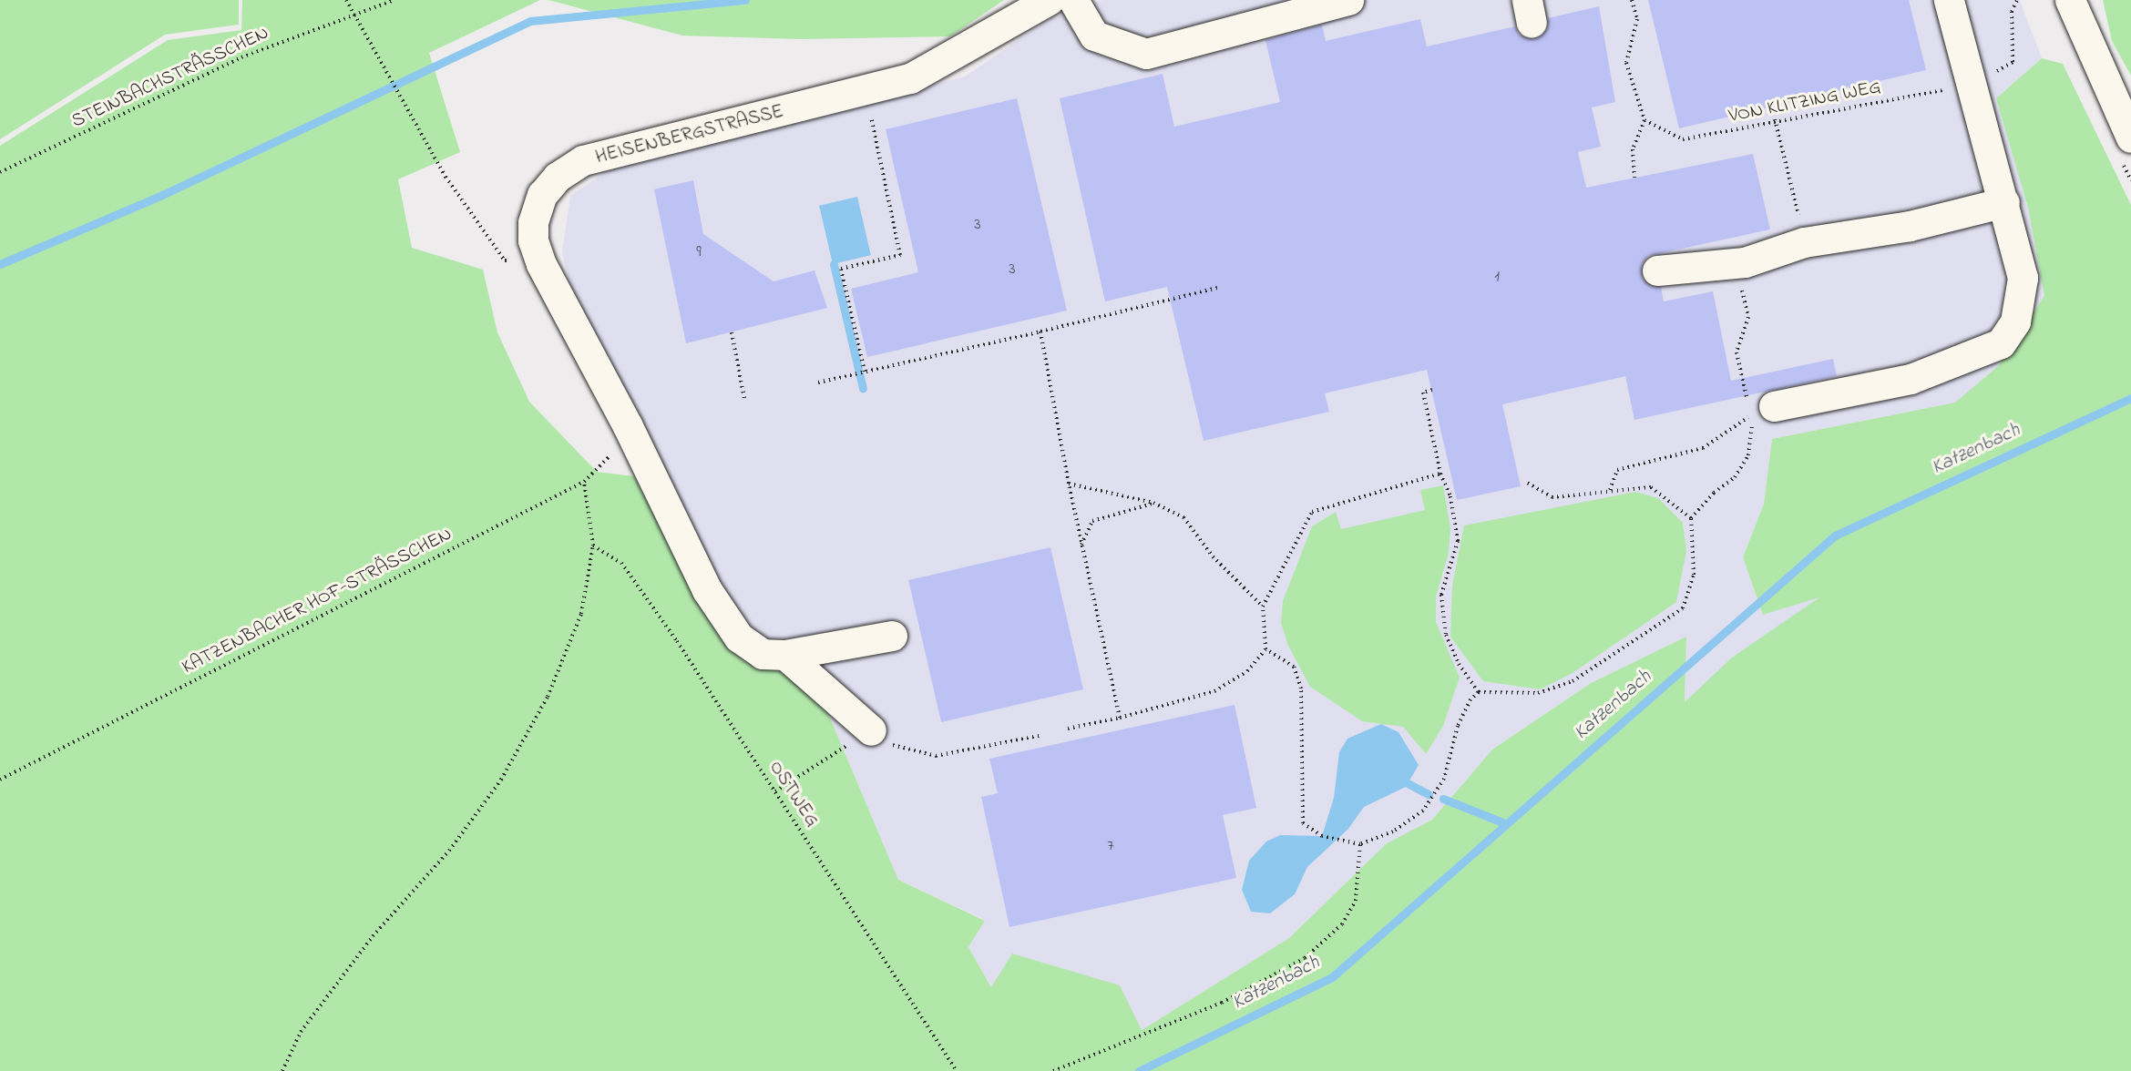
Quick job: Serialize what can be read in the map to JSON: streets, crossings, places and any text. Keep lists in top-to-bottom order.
{
  "streets": {
    "street": ["HEISENBERGSTRASSE"],
    "path": [
      "STEINBACHSTRÄSSCHEN",
      "VON KLITZING WEG",
      "KATZENBACHER HOF-STRÄSSCHEN",
      "OSTWEG"
    ]
  },
  "crossings": [
    ["HEISENBERGSTRASSE", "KATZENBACHER HOF-STRÄSSCHEN"]
  ],
  "water": ["Katzenbach"],
  "house_numbers": [
    "3",
    "9",
    "3",
    "1",
    "7"
  ]
}
